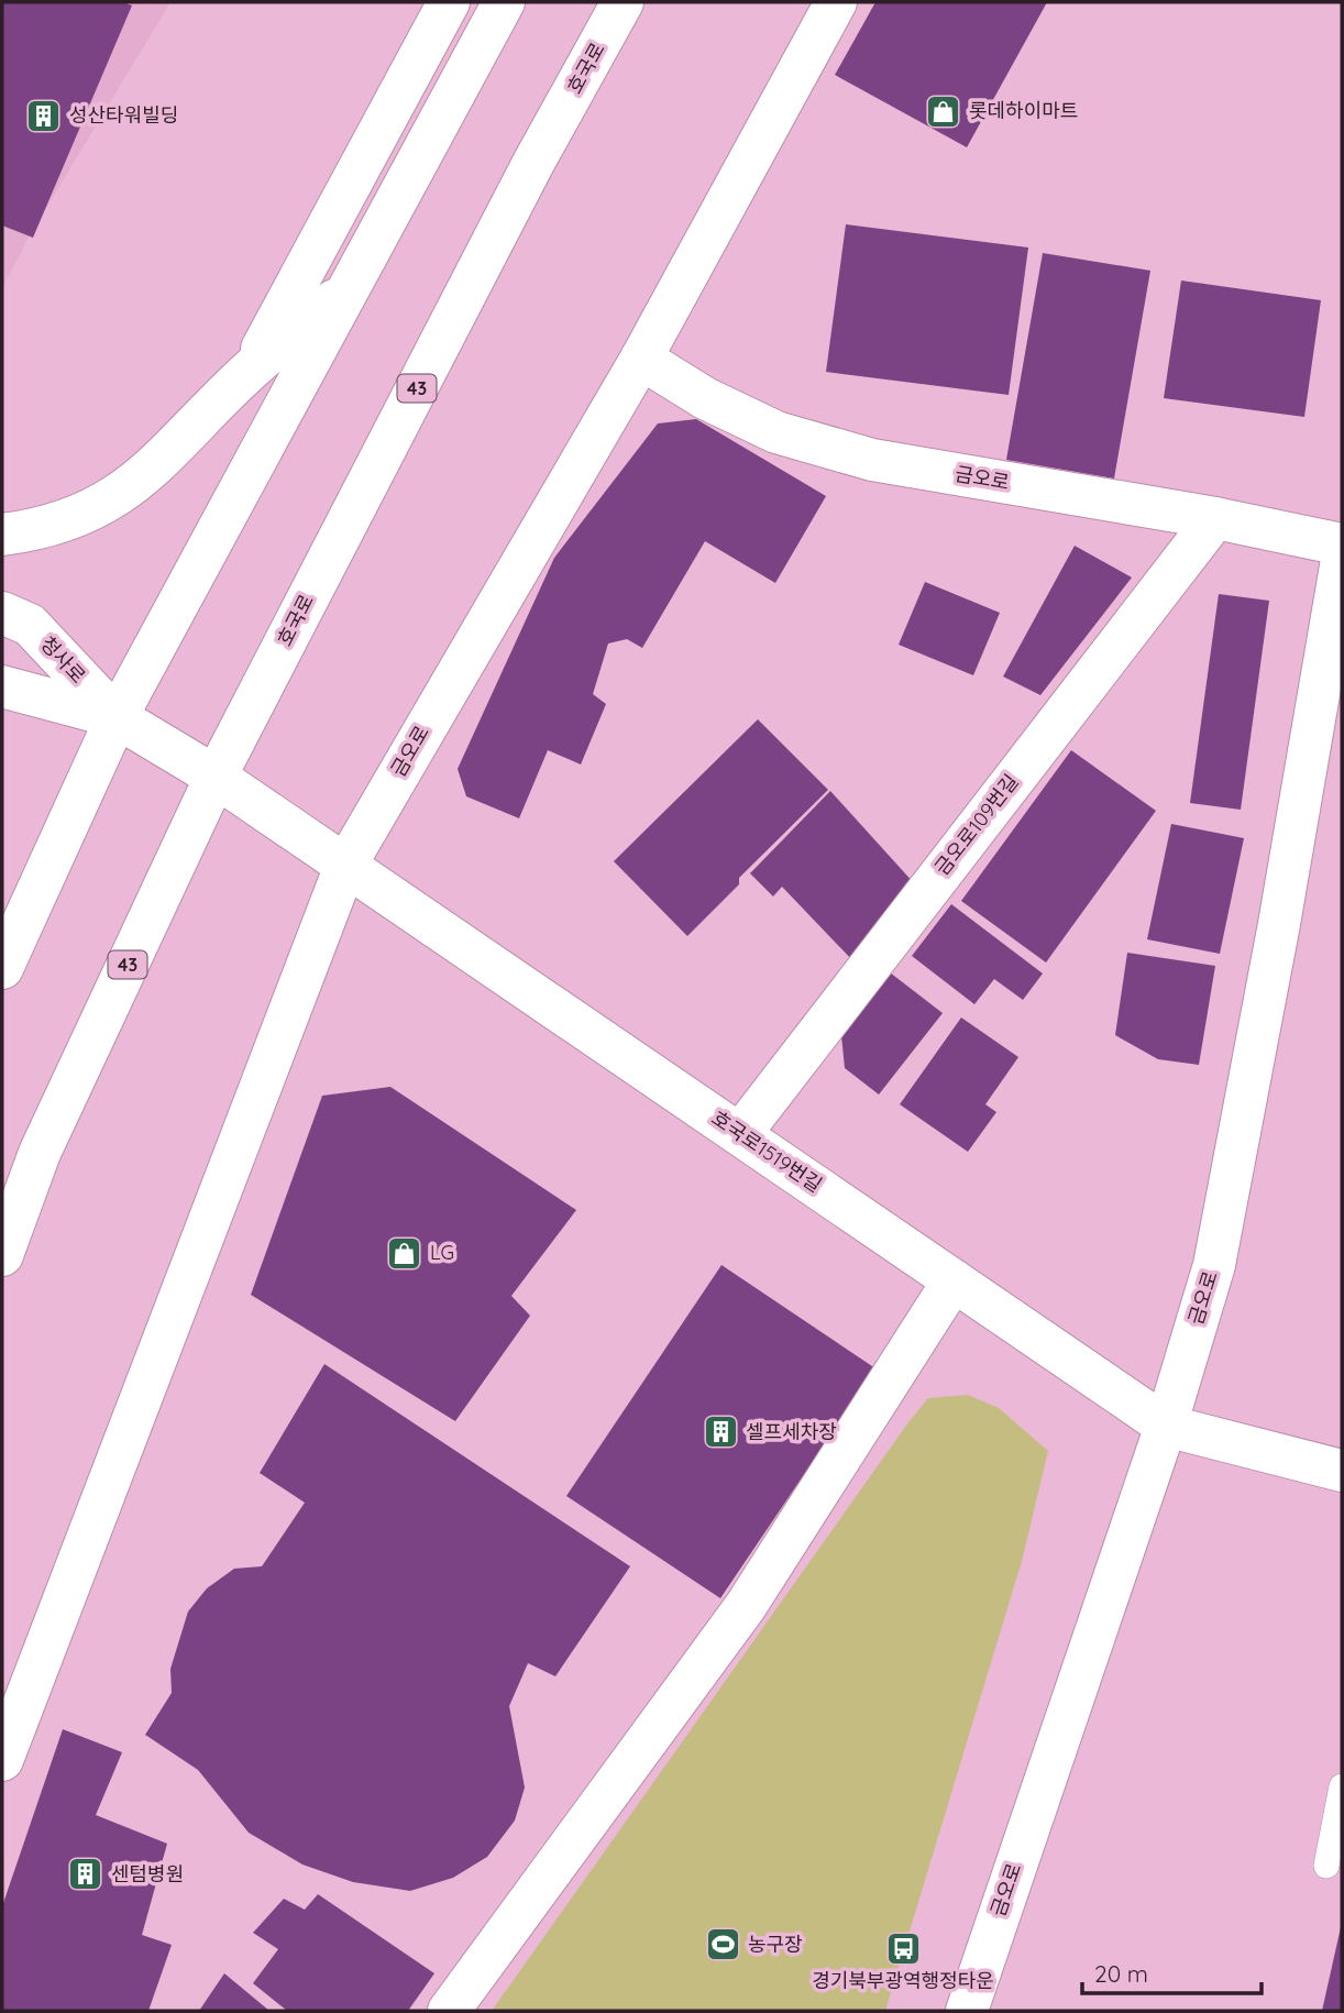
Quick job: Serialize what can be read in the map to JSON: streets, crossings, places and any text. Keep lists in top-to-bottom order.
{
  "streets": {
    "street": [
      "호국로",
      "43",
      "금오로",
      "청사로",
      "금오로109번길",
      "호국로1519번길"
    ]
  },
  "crossings": [
    ["호국로", "청사로"],
    ["호국로", "호국로1519번길"],
    ["금오로", "금오로109번길"],
    ["금오로", "호국로1519번길"],
    ["청사로", "호국로1519번길"],
    ["금오로109번길", "호국로1519번길"]
  ],
  "places": {
    "shop": ["롯데하이마트", "LG"],
    "building": ["성산타워빌딩", "셀프세차장", "센텀병원"],
    "sports": ["농구장"],
    "bus stop": ["경기북부광역행정타운"]
  },
  "scale_bar": "20 m"
}
